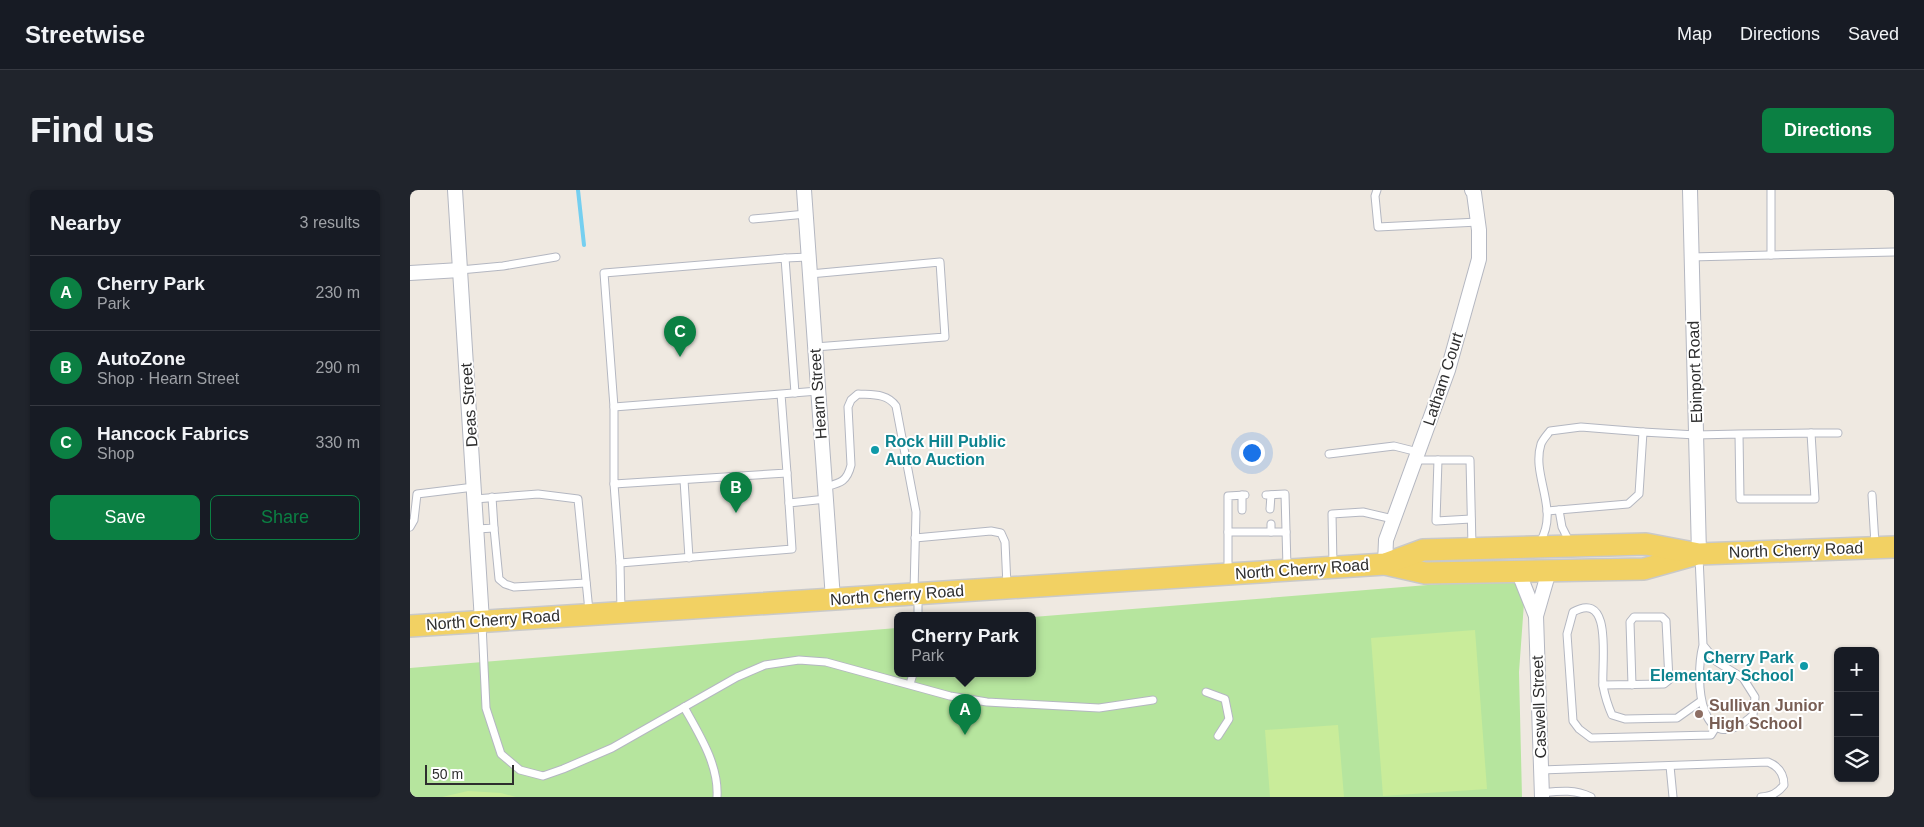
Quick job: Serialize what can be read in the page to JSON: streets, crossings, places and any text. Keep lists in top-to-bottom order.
{
  "streets": {
    "main road": ["North Cherry Road"],
    "street": [
      "Ebinport Road",
      "Latham Court",
      "Hearn Street",
      "Deas Street",
      "Caswell Street"
    ]
  },
  "crossings": [
    ["Ebinport Road", "North Cherry Road"],
    ["Latham Court", "North Cherry Road"],
    ["Hearn Street", "North Cherry Road"],
    ["Deas Street", "North Cherry Road"],
    ["North Cherry Road", "Caswell Street"]
  ],
  "places": ["Rock Hill Public Auto Auction", "Cherry Park Elementary School", "Sullivan Junior High School"],
  "scale_bar": "50 m",
  "page": {
    "header": "Streetwise",
    "nav": ["Map", "Directions", "Saved"],
    "buttons": [
      "Directions",
      ["Save", "Share"]
    ],
    "title": "Find us",
    "heading": ["Nearby", "3 results"],
    "list": [
      {
        "mark": "A",
        "name": "Cherry Park",
        "note": "Park",
        "value": "230 m"
      },
      {
        "mark": "B",
        "name": "AutoZone",
        "note": "Shop · Hearn Street",
        "value": "290 m"
      },
      {
        "mark": "C",
        "name": "Hancock Fabrics",
        "note": "Shop",
        "value": "330 m"
      }
    ],
    "pins": ["C", "B", "A"],
    "popup": ["Cherry Park", "Park"],
    "map_buttons": ["+", "−"],
    "scale": "50 m"
  }
}
